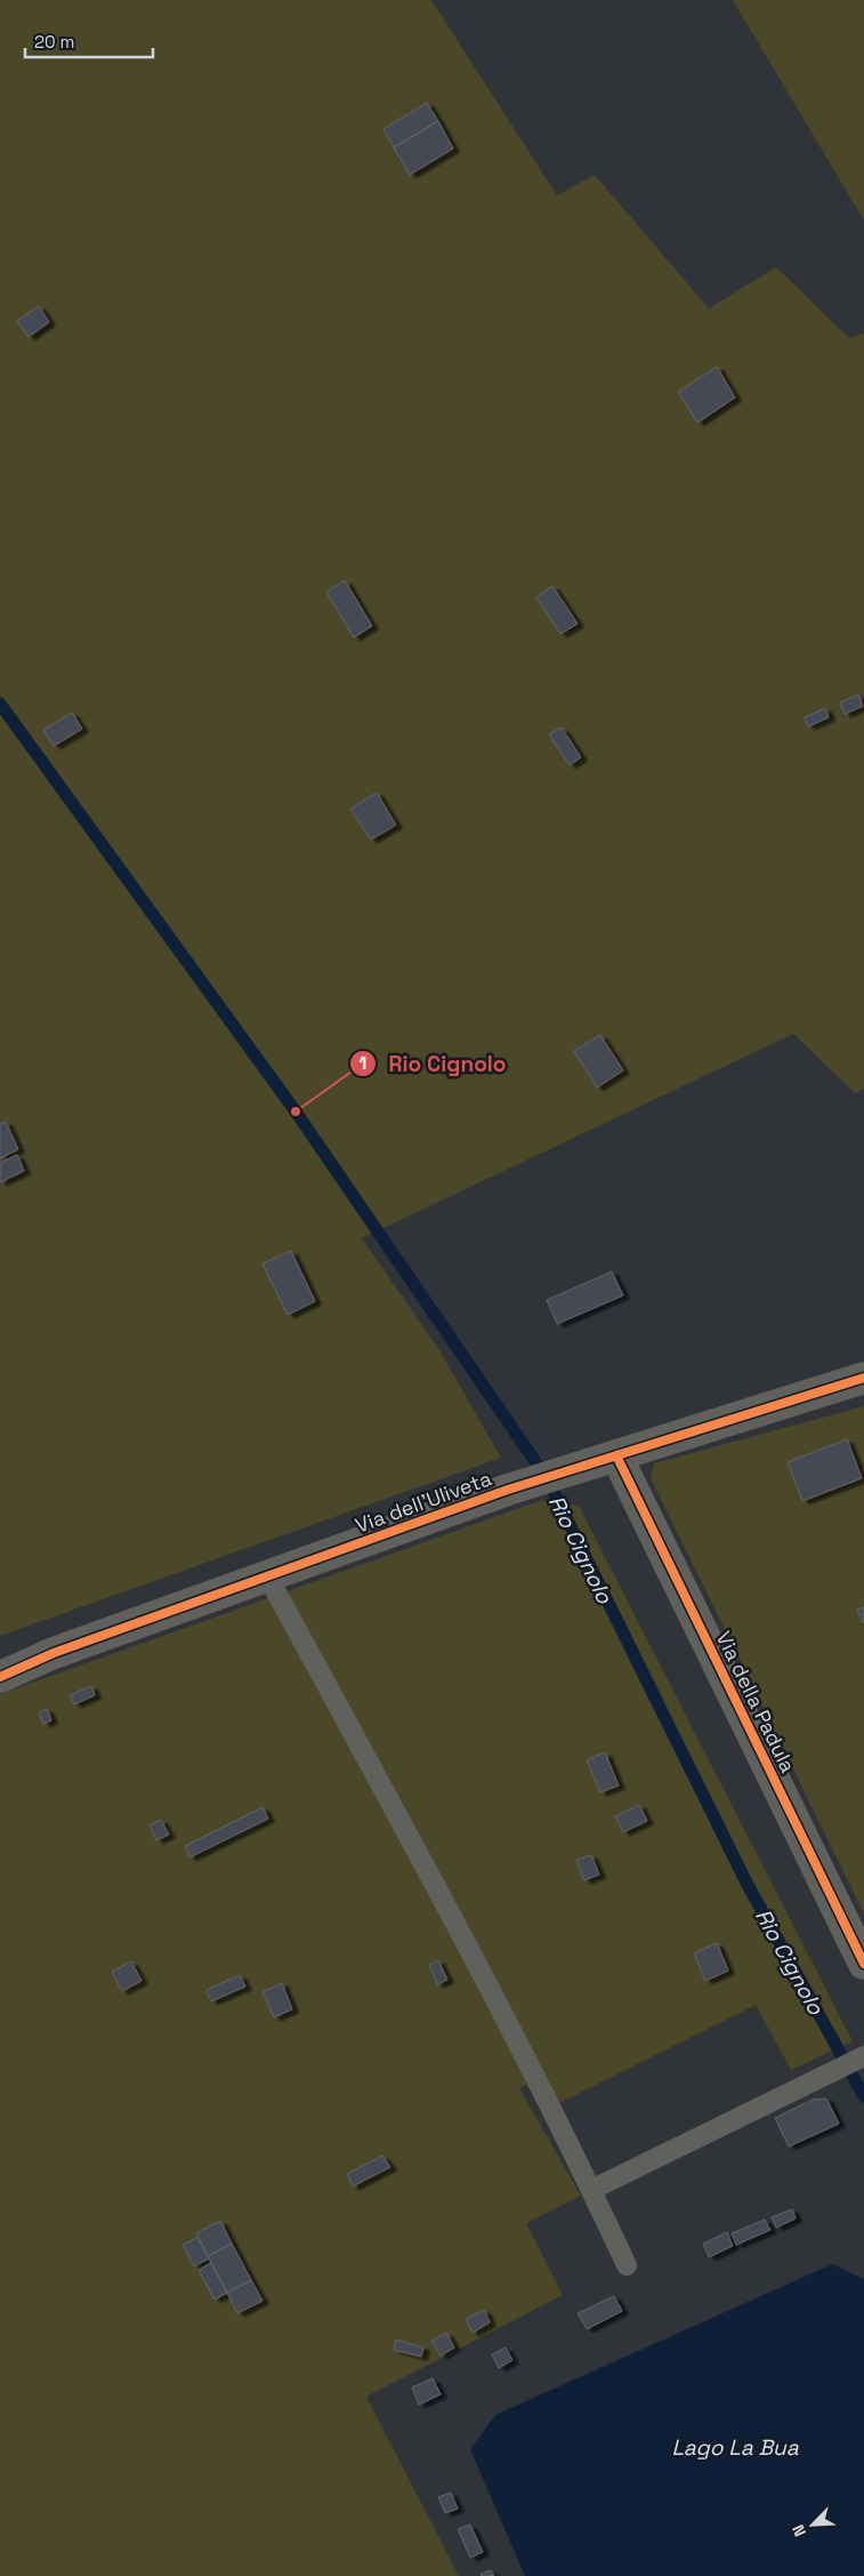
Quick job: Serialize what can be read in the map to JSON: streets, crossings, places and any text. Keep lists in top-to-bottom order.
{
  "streets": {
    "street": ["Via dell'Uliveta", "Via della Padula"]
  },
  "crossings": [
    ["Via dell'Uliveta", "Via della Padula"]
  ],
  "water": ["Rio Cignolo", "Lago La Bua"],
  "places": ["Rio Cignolo"],
  "scale_bar": "20 m",
  "north": "bottom left"
}
